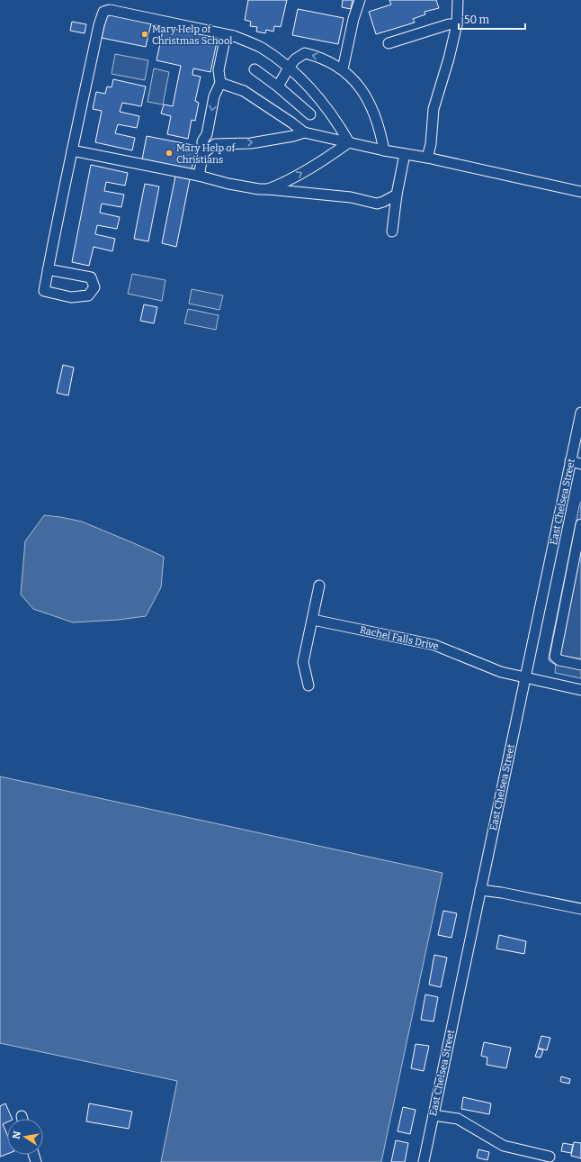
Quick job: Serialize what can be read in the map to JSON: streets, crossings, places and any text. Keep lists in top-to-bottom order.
{
  "streets": {
    "street": ["East Chelsea Street", "Rachel Falls Drive"]
  },
  "crossings": [
    ["East Chelsea Street", "Rachel Falls Drive"]
  ],
  "places": ["Mary Help of Christmas School", "Mary Help of Christians"],
  "scale_bar": "50 m",
  "north": "left"
}
